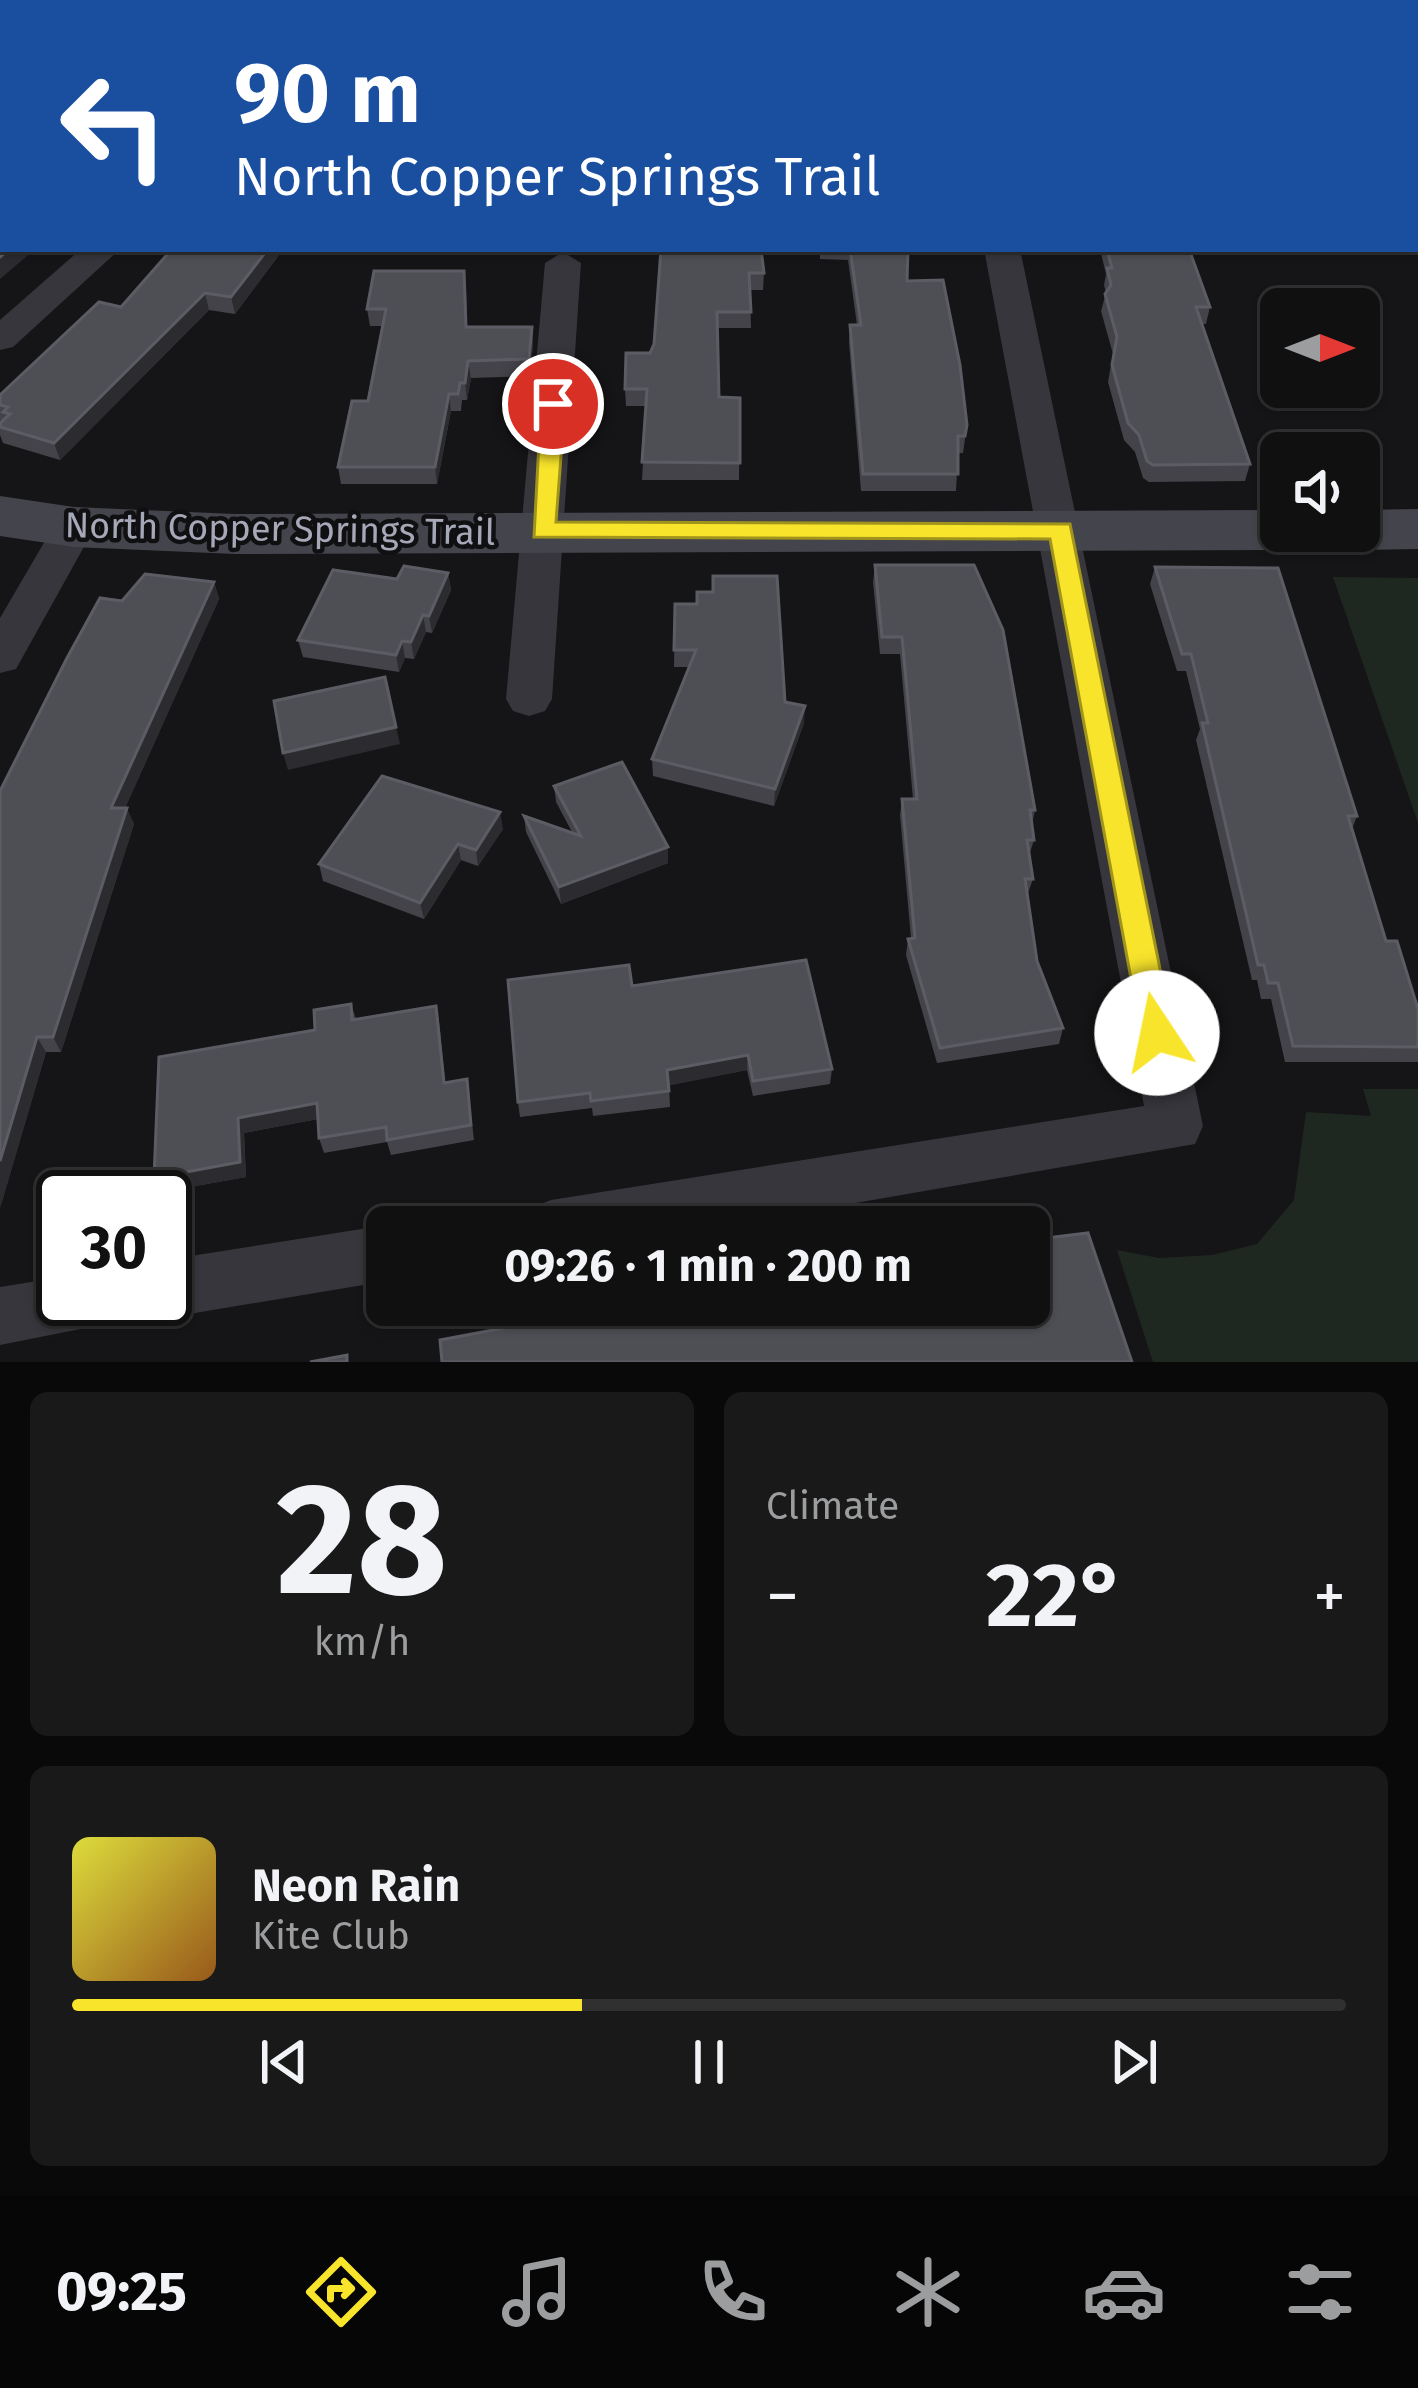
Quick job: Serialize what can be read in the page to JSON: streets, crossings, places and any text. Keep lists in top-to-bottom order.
{
  "streets": {
    "street": ["North Copper Springs Trail"]
  },
  "north": "right",
  "page": {
    "turn": ["90 m", "North Copper Springs Trail"],
    "limit": "30",
    "trip": "09:26 · 1 min · 200 m",
    "tile": [
      ["28", "km/h"],
      "Climate"
    ],
    "heat": ["−", "22°", "+"],
    "song": ["Neon Rain", "Kite Club"],
    "tabs": "09:25"
  }
}
